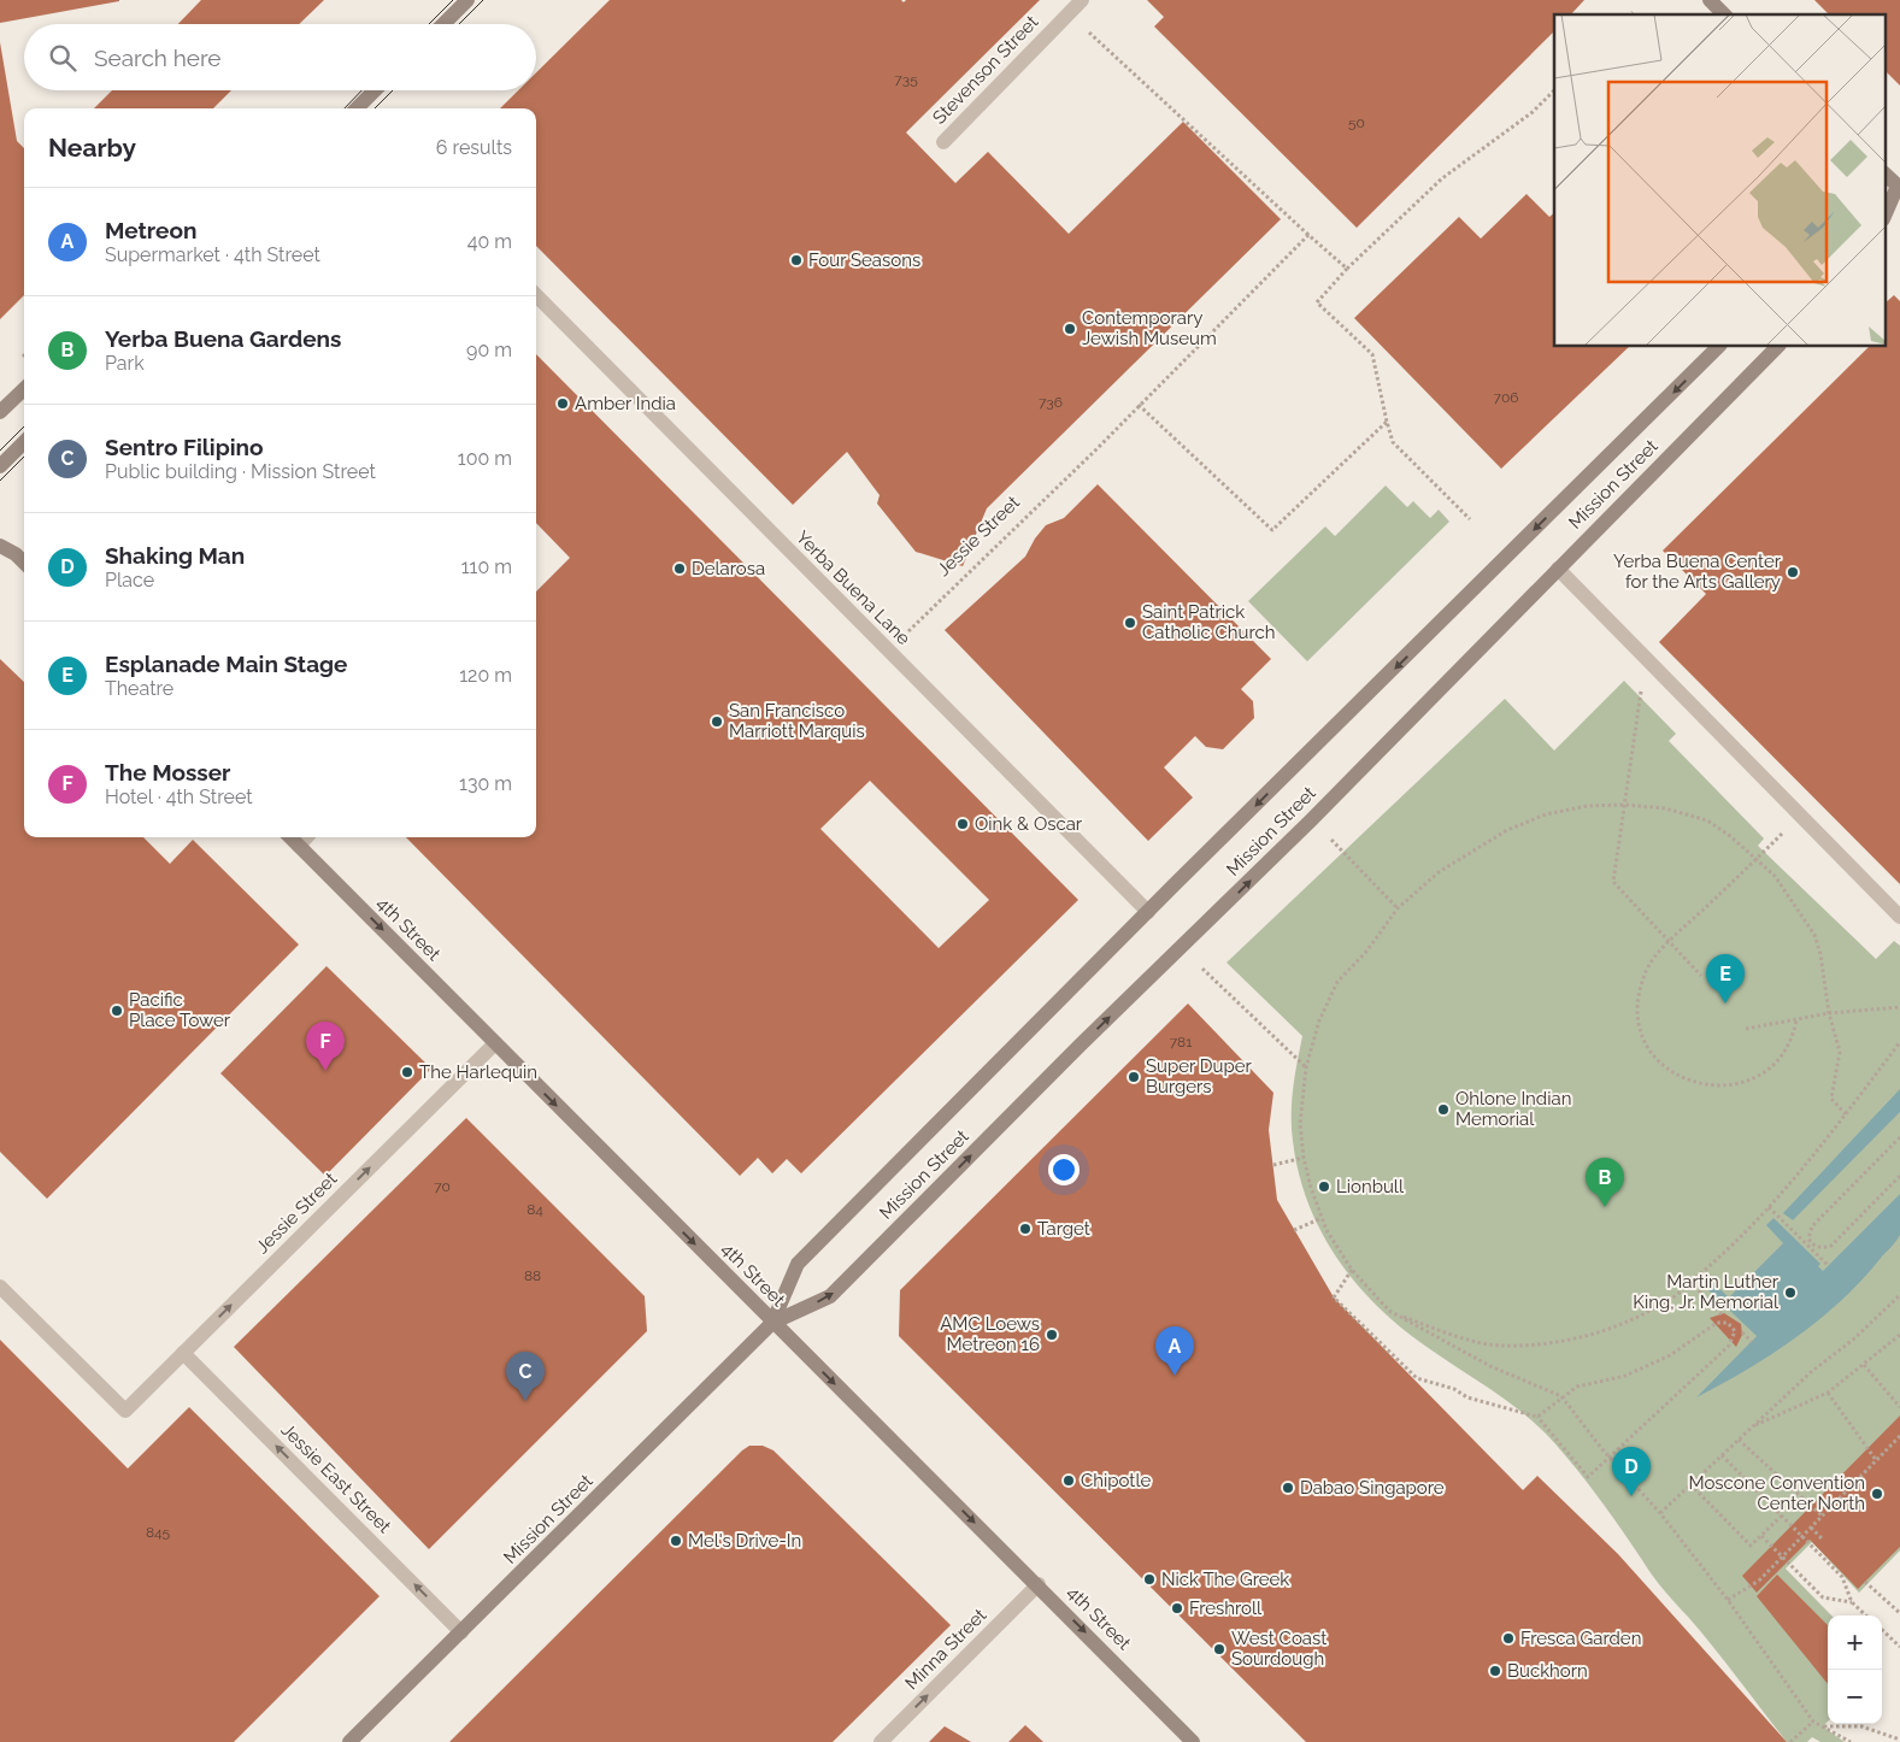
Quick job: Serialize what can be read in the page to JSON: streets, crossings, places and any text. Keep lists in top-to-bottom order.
{
  "streets": {
    "main road": ["Mission Street", "4th Street"],
    "street": [
      "Stevenson Street",
      "Jessie Street",
      "Yerba Buena Lane",
      "Jessie East Street",
      "Minna Street"
    ]
  },
  "crossings": [
    ["Mission Street", "Yerba Buena Lane"],
    ["Mission Street", "4th Street"],
    ["Mission Street", "Jessie East Street"],
    ["Jessie Street", "Yerba Buena Lane"],
    ["Jessie Street", "4th Street"],
    ["Jessie Street", "Jessie East Street"],
    ["4th Street", "Minna Street"]
  ],
  "one_way": ["4th Street", "Jessie East Street", "Minna Street"],
  "places": [
    "Four Seasons",
    "Contemporary Jewish Museum",
    "Amber India",
    "Delarosa",
    "Yerba Buena Center for the Arts Gallery",
    "Saint Patrick Catholic Church",
    "San Francisco Marriott Marquis",
    "Oink & Oscar",
    "Pacific Place Tower",
    "The Harlequin",
    "Super Duper Burgers",
    "Ohlone Indian Memorial",
    "Lionbull",
    "Target",
    "Martin Luther King, Jr. Memorial",
    "AMC Loews Metreon 16",
    "Chipotle",
    "Dabao Singapore",
    "Moscone Convention Center North",
    "Mel's Drive-In",
    "Nick The Greek",
    "Freshroll",
    "Fresca Garden",
    "West Coast Sourdough",
    "Buckhorn"
  ],
  "house_numbers": [
    "735",
    "50",
    "706",
    "736",
    "781",
    "70",
    "84",
    "88",
    "845"
  ],
  "page": {
    "search": "Search here",
    "heading": ["Nearby", "6 results"],
    "list": [
      {
        "mark": "A",
        "name": "Metreon",
        "note": "Supermarket · 4th Street",
        "value": "40 m"
      },
      {
        "mark": "B",
        "name": "Yerba Buena Gardens",
        "note": "Park",
        "value": "90 m"
      },
      {
        "mark": "C",
        "name": "Sentro Filipino",
        "note": "Public building · Mission Street",
        "value": "100 m"
      },
      {
        "mark": "D",
        "name": "Shaking Man",
        "note": "Place",
        "value": "110 m"
      },
      {
        "mark": "E",
        "name": "Esplanade Main Stage",
        "note": "Theatre",
        "value": "120 m"
      },
      {
        "mark": "F",
        "name": "The Mosser",
        "note": "Hotel · 4th Street",
        "value": "130 m"
      }
    ],
    "pins": [
      "E",
      "F",
      "B",
      "A",
      "C",
      "D"
    ],
    "map_buttons": ["+", "−"]
  }
}
